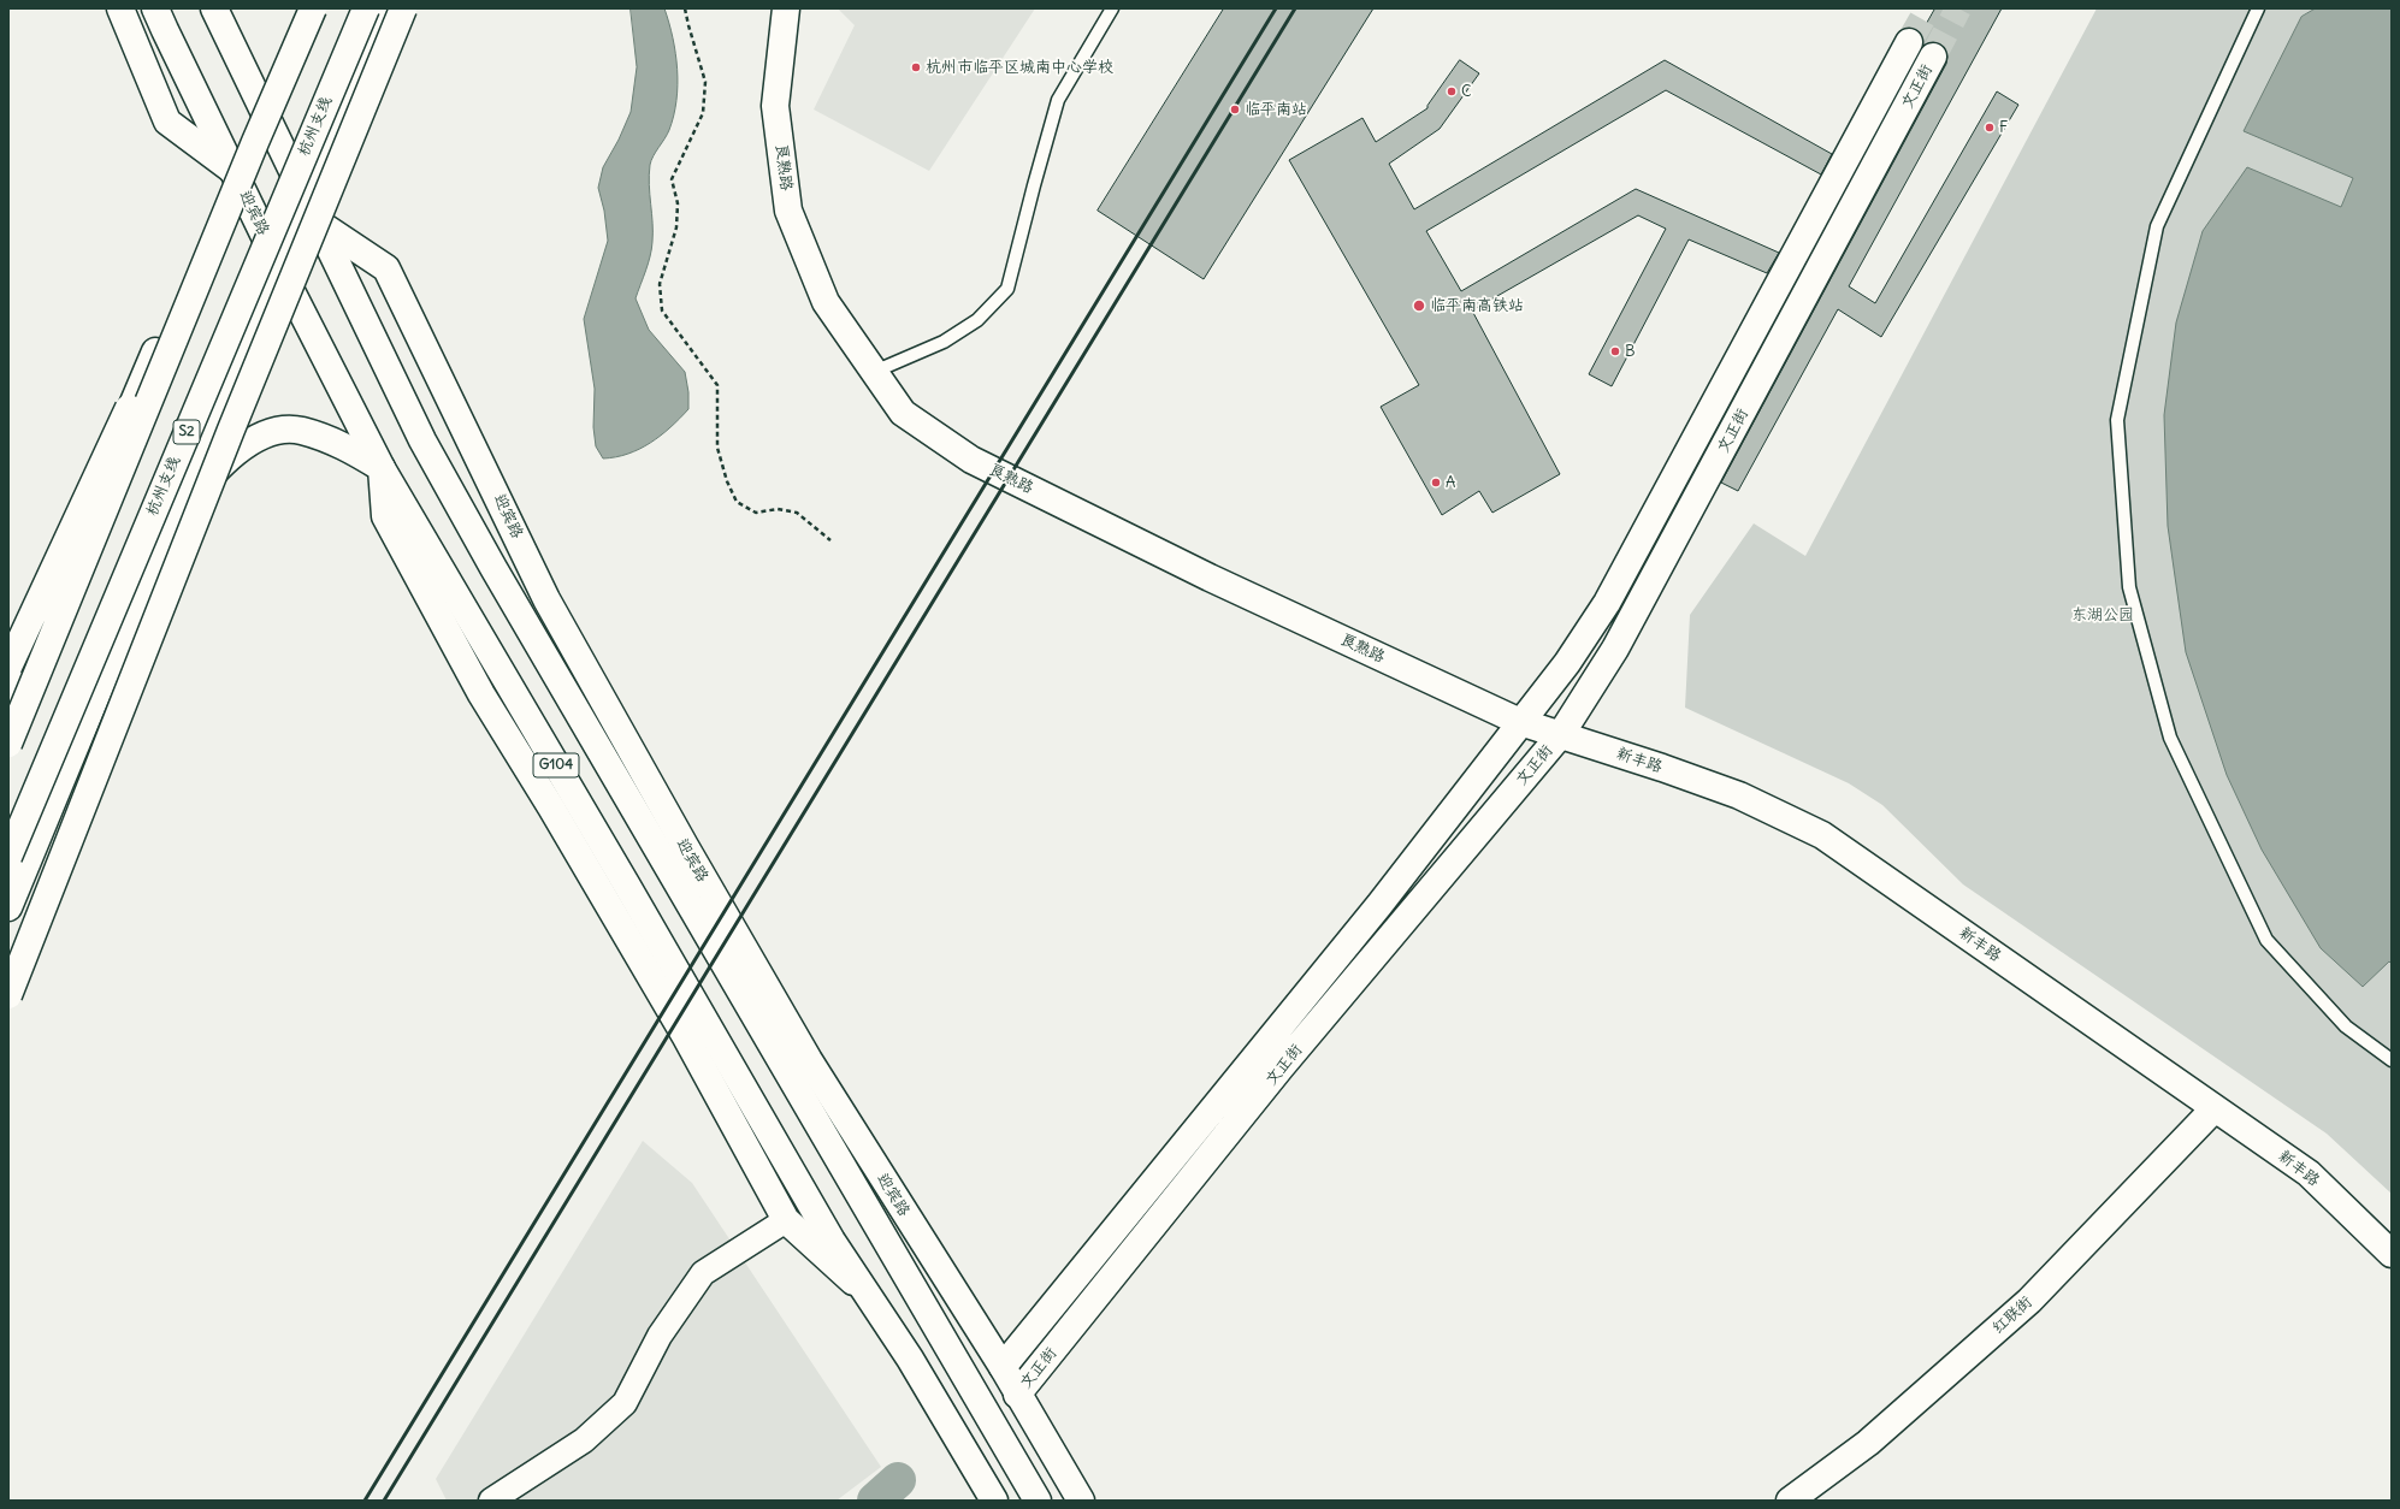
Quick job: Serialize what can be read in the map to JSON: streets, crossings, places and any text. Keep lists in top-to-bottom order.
{
  "streets": {
    "main road": [
      "文正街",
      "杭州支线",
      "良熟路",
      "迎宾路",
      "S2",
      "新丰路",
      "G104",
      "红联街"
    ]
  },
  "crossings": [
    ["文正街", "良熟路"],
    ["文正街", "迎宾路"],
    ["文正街", "新丰路"],
    ["良熟路", "新丰路"],
    ["新丰路", "红联街"]
  ],
  "parks": ["东湖公园"],
  "places": [
    "杭州市临平区城南中心学校",
    "C",
    "临平南站",
    "F",
    "临平南高铁站",
    "B",
    "A"
  ]
}
